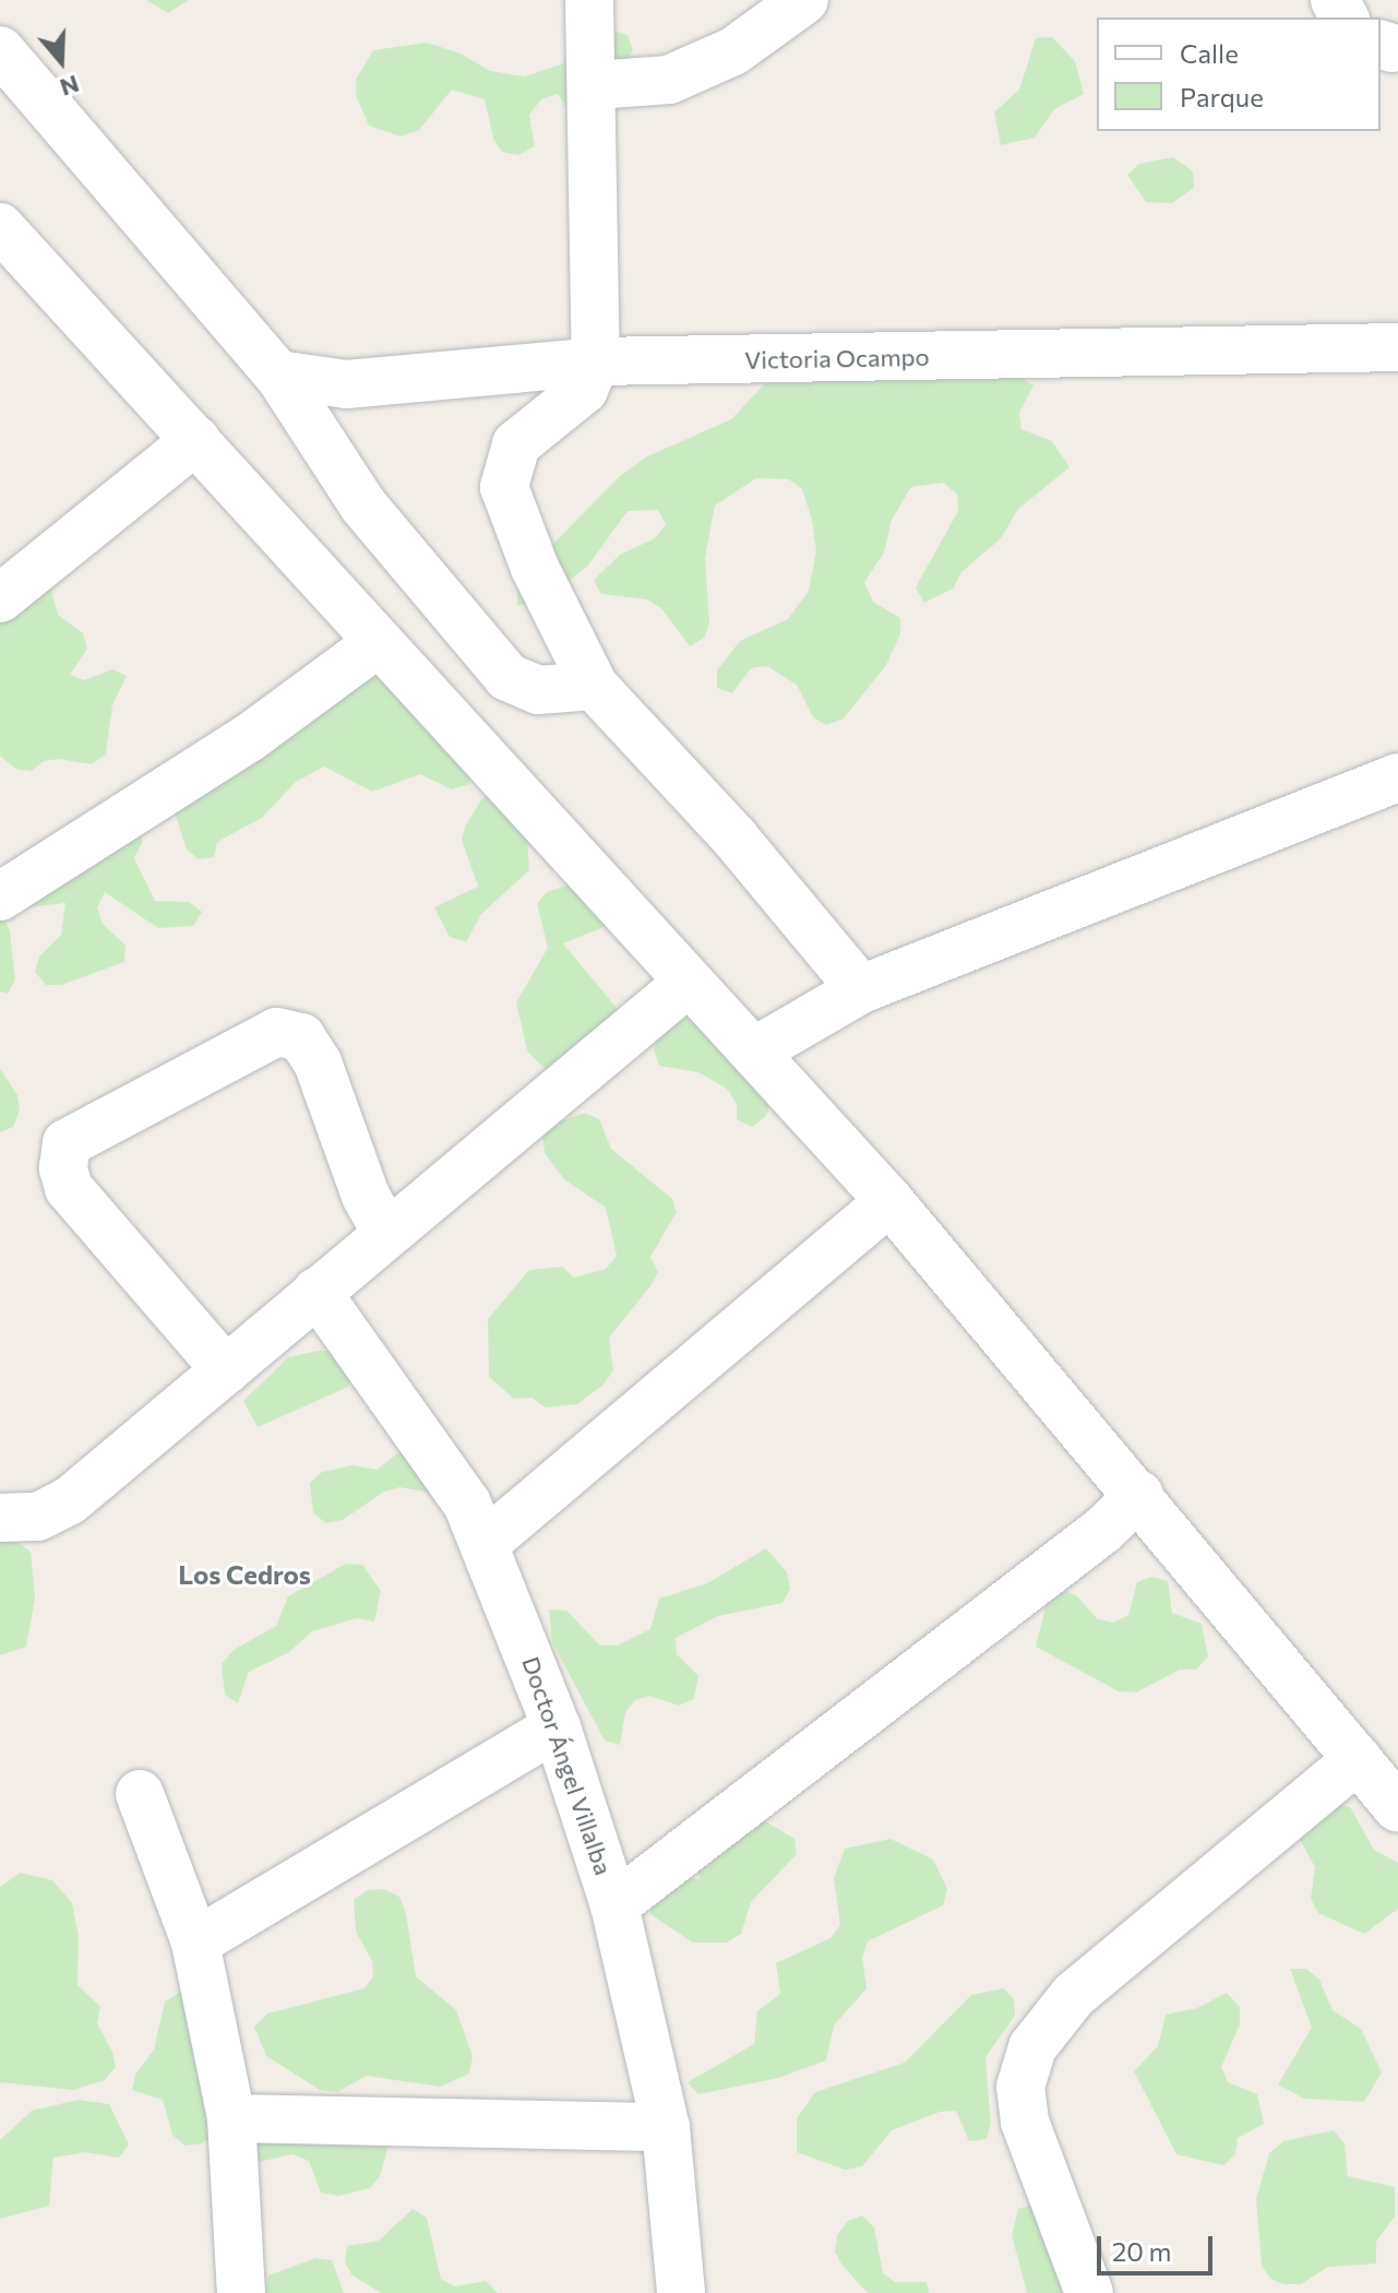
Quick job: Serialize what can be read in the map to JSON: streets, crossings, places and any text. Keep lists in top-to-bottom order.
{
  "streets": {
    "street": ["Victoria Ocampo", "Doctor Ángel Villalba"]
  },
  "districts": ["Los Cedros"],
  "legend": ["Calle", "Parque"],
  "scale_bar": "20 m",
  "north": "bottom"
}
